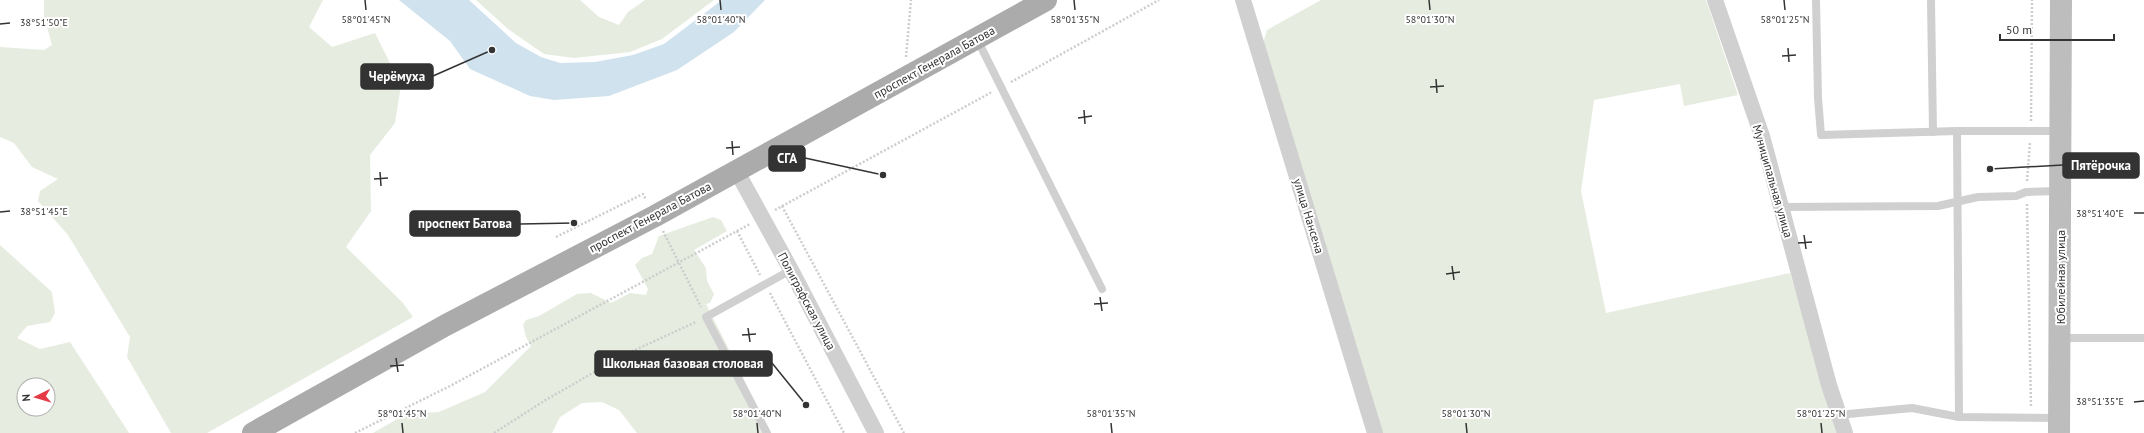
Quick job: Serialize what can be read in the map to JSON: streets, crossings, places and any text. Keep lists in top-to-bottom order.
{
  "streets": {
    "main road": ["проспект Генерала Батова"],
    "street": [
      "Муниципальная улица",
      "улица Нансена",
      "Юбилейная улица",
      "Полиграфская улица"
    ]
  },
  "crossings": [
    ["проспект Генерала Батова", "Полиграфская улица"]
  ],
  "places": [
    "Черёмуха",
    "Пятёрочка",
    "СГА",
    "проспект Батова",
    "Школьная базовая столовая"
  ],
  "scale_bar": "50 m",
  "north": "left",
  "coordinates": [
    "58°01'45\"N",
    "58°01'40\"N",
    "58°01'35\"N",
    "58°01'30\"N",
    "58°01'25\"N",
    "38°51'50\"E",
    "38°51'45\"E",
    "38°51'40\"E",
    "38°51'35\"E"
  ]
}
